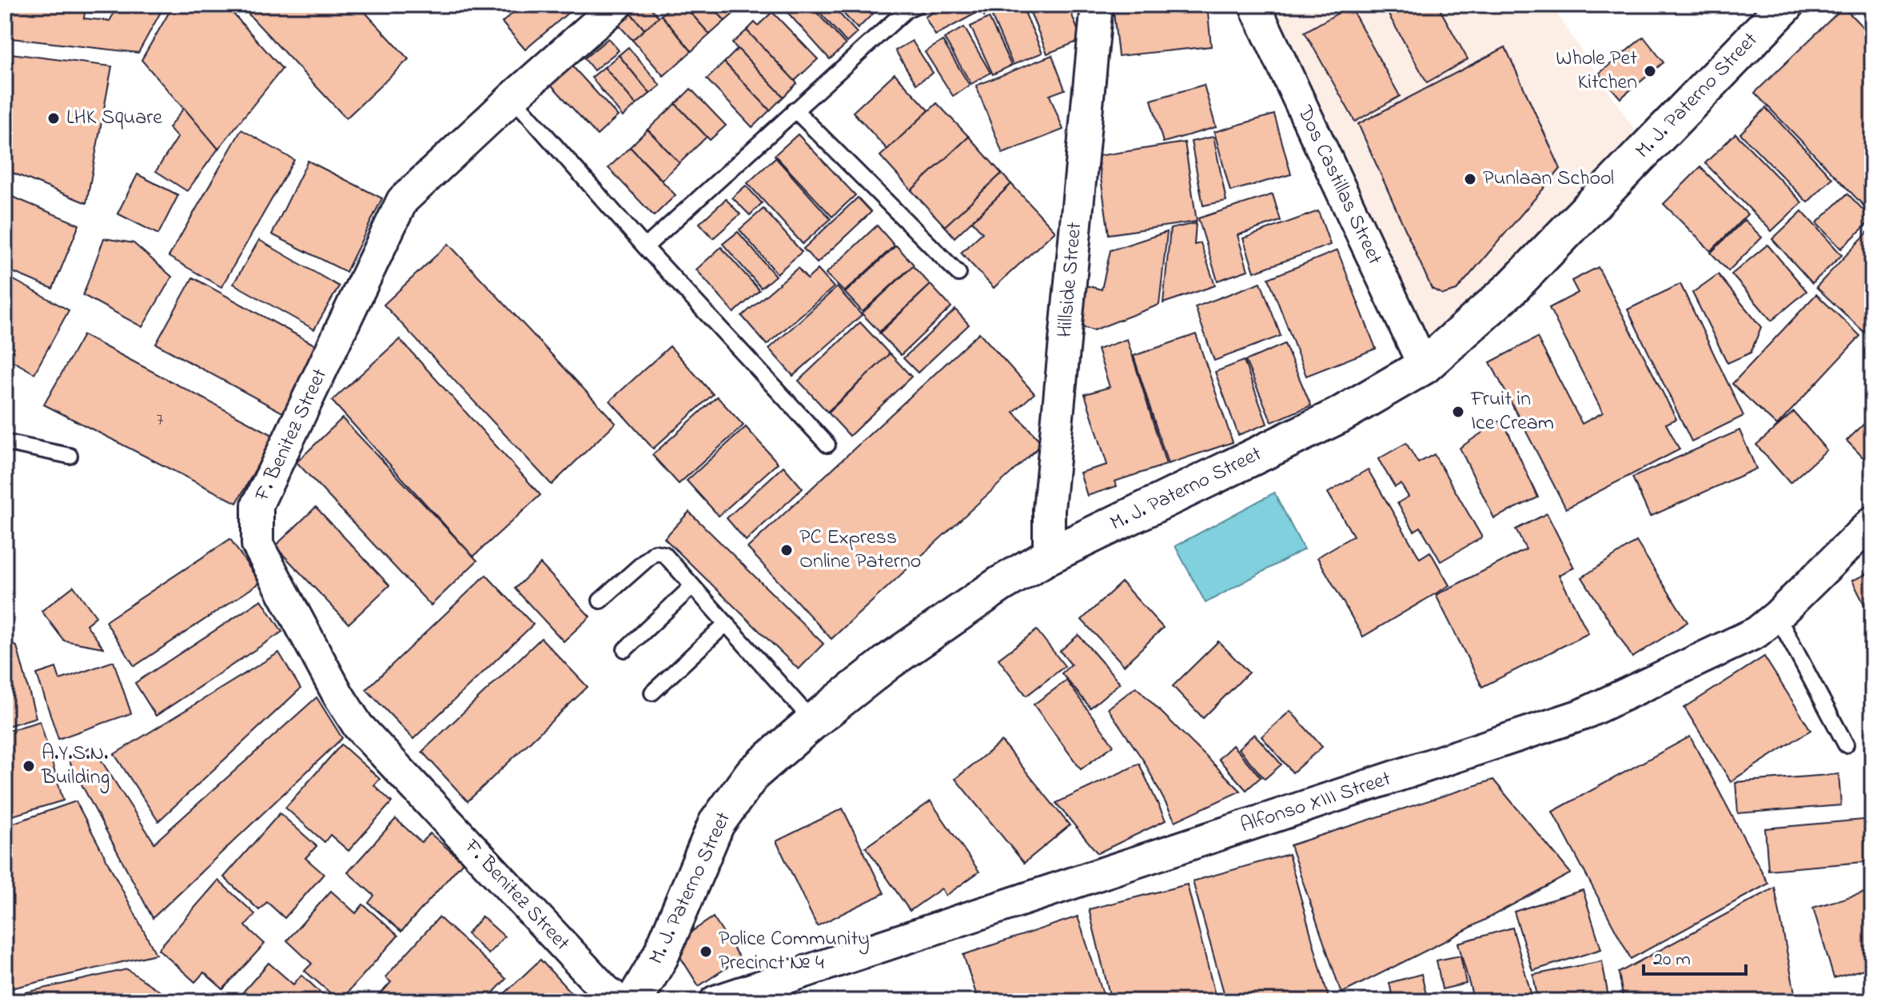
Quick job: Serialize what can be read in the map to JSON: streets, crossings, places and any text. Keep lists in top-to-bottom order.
{
  "streets": {
    "main road": ["M. J. Paterno Street"],
    "street": [
      "Dos Castillas Street",
      "Hillside Street",
      "F. Benitez Street",
      "Alfonso XIII Street"
    ]
  },
  "crossings": [
    ["M. J. Paterno Street", "Dos Castillas Street"],
    ["M. J. Paterno Street", "Hillside Street"]
  ],
  "places": [
    "Whole Pet Kitchen",
    "LHK Square",
    "Punlaan School",
    "Fruit in Ice Cream",
    "PC Express Online Paterno",
    "A.Y.S.N. Building",
    "Police Community Precinct № 4"
  ],
  "house_numbers": ["7"],
  "scale_bar": "20 m"
}
